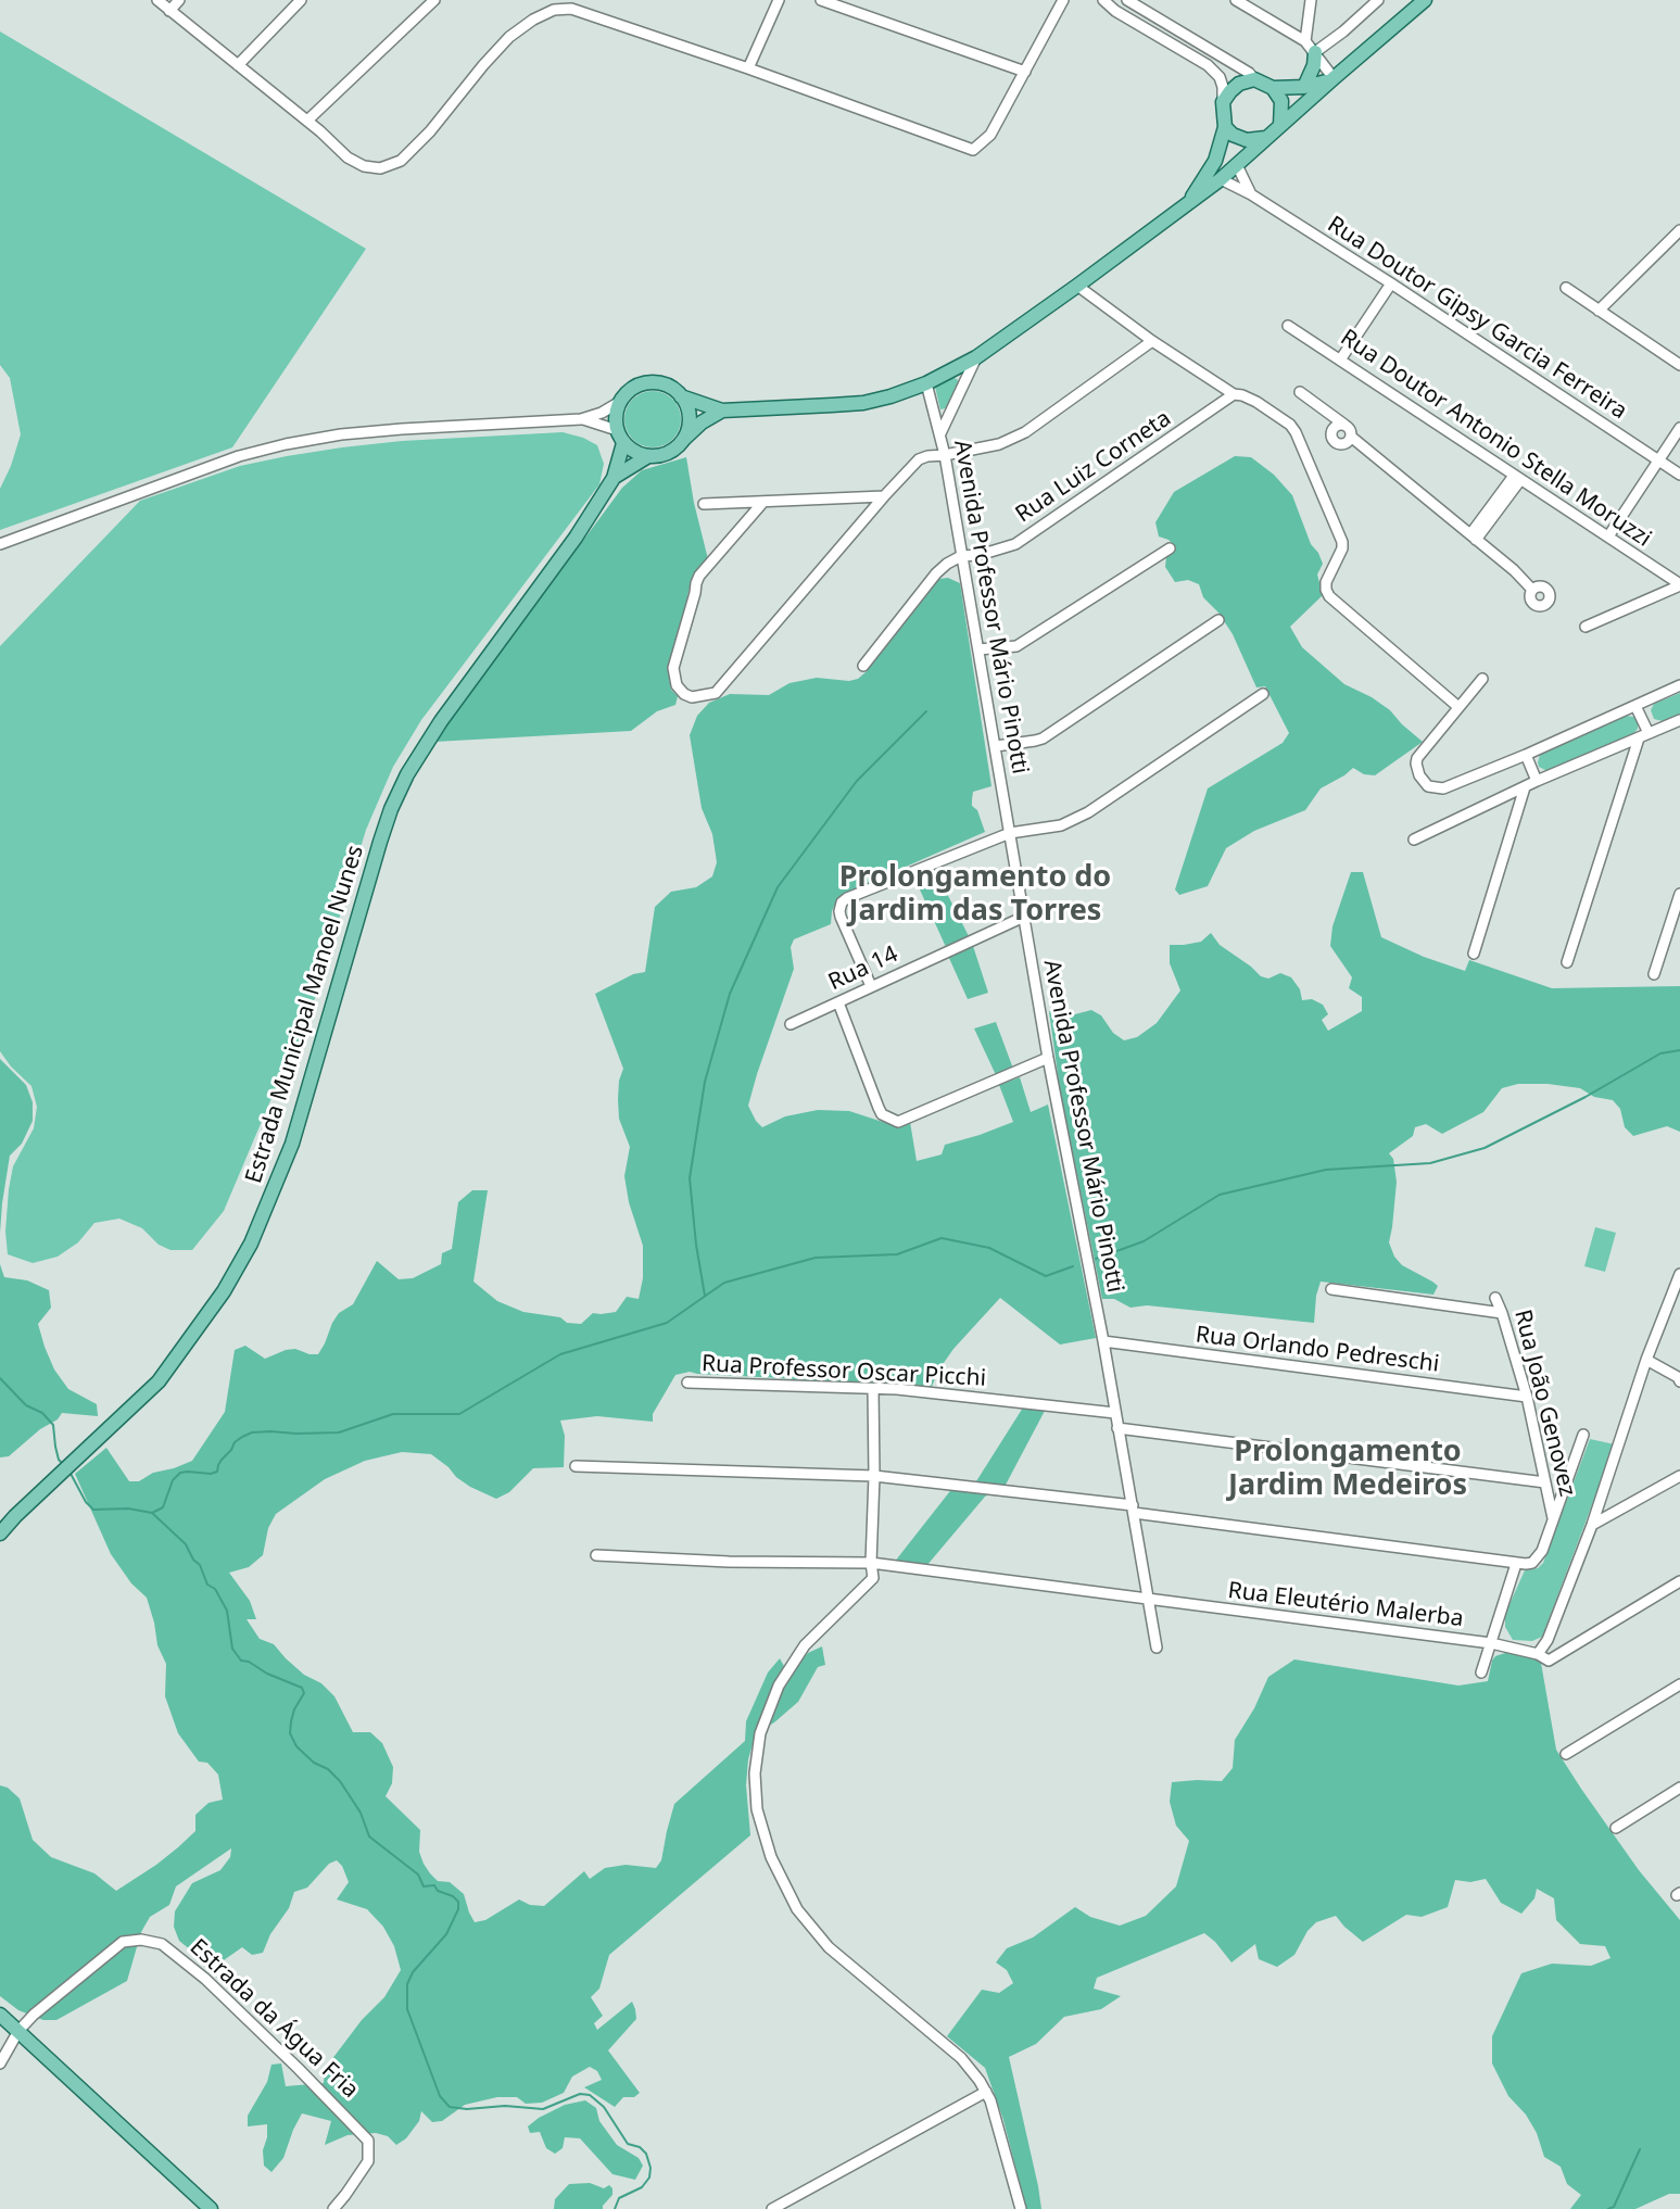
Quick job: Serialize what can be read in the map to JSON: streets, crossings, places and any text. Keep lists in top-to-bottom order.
{
  "streets": {
    "main road": ["Estrada Municipal Manoel Nunes"],
    "street": [
      "Rua Doutor Gipsy Garcia Ferreira",
      "Rua Doutor Antonio Stella Moruzzi",
      "Rua Luiz Corneta",
      "Avenida Professor Mário Pinotti",
      "Rua 14",
      "Rua Orlando Pedreschi",
      "Rua Professor Oscar Picchi",
      "Rua João Genovez",
      "Rua Eleutério Malerba",
      "Estrada da Água Fria"
    ]
  },
  "crossings": [
    ["Rua Luiz Corneta", "Avenida Professor Mário Pinotti"],
    ["Avenida Professor Mário Pinotti", "Rua 14"],
    ["Avenida Professor Mário Pinotti", "Rua Orlando Pedreschi"],
    ["Avenida Professor Mário Pinotti", "Rua Professor Oscar Picchi"],
    ["Avenida Professor Mário Pinotti", "Rua Eleutério Malerba"],
    ["Rua Orlando Pedreschi", "Rua João Genovez"]
  ],
  "districts": ["Prolongamento do Jardim das Torres", "Prolongamento Jardim Medeiros"]
}
